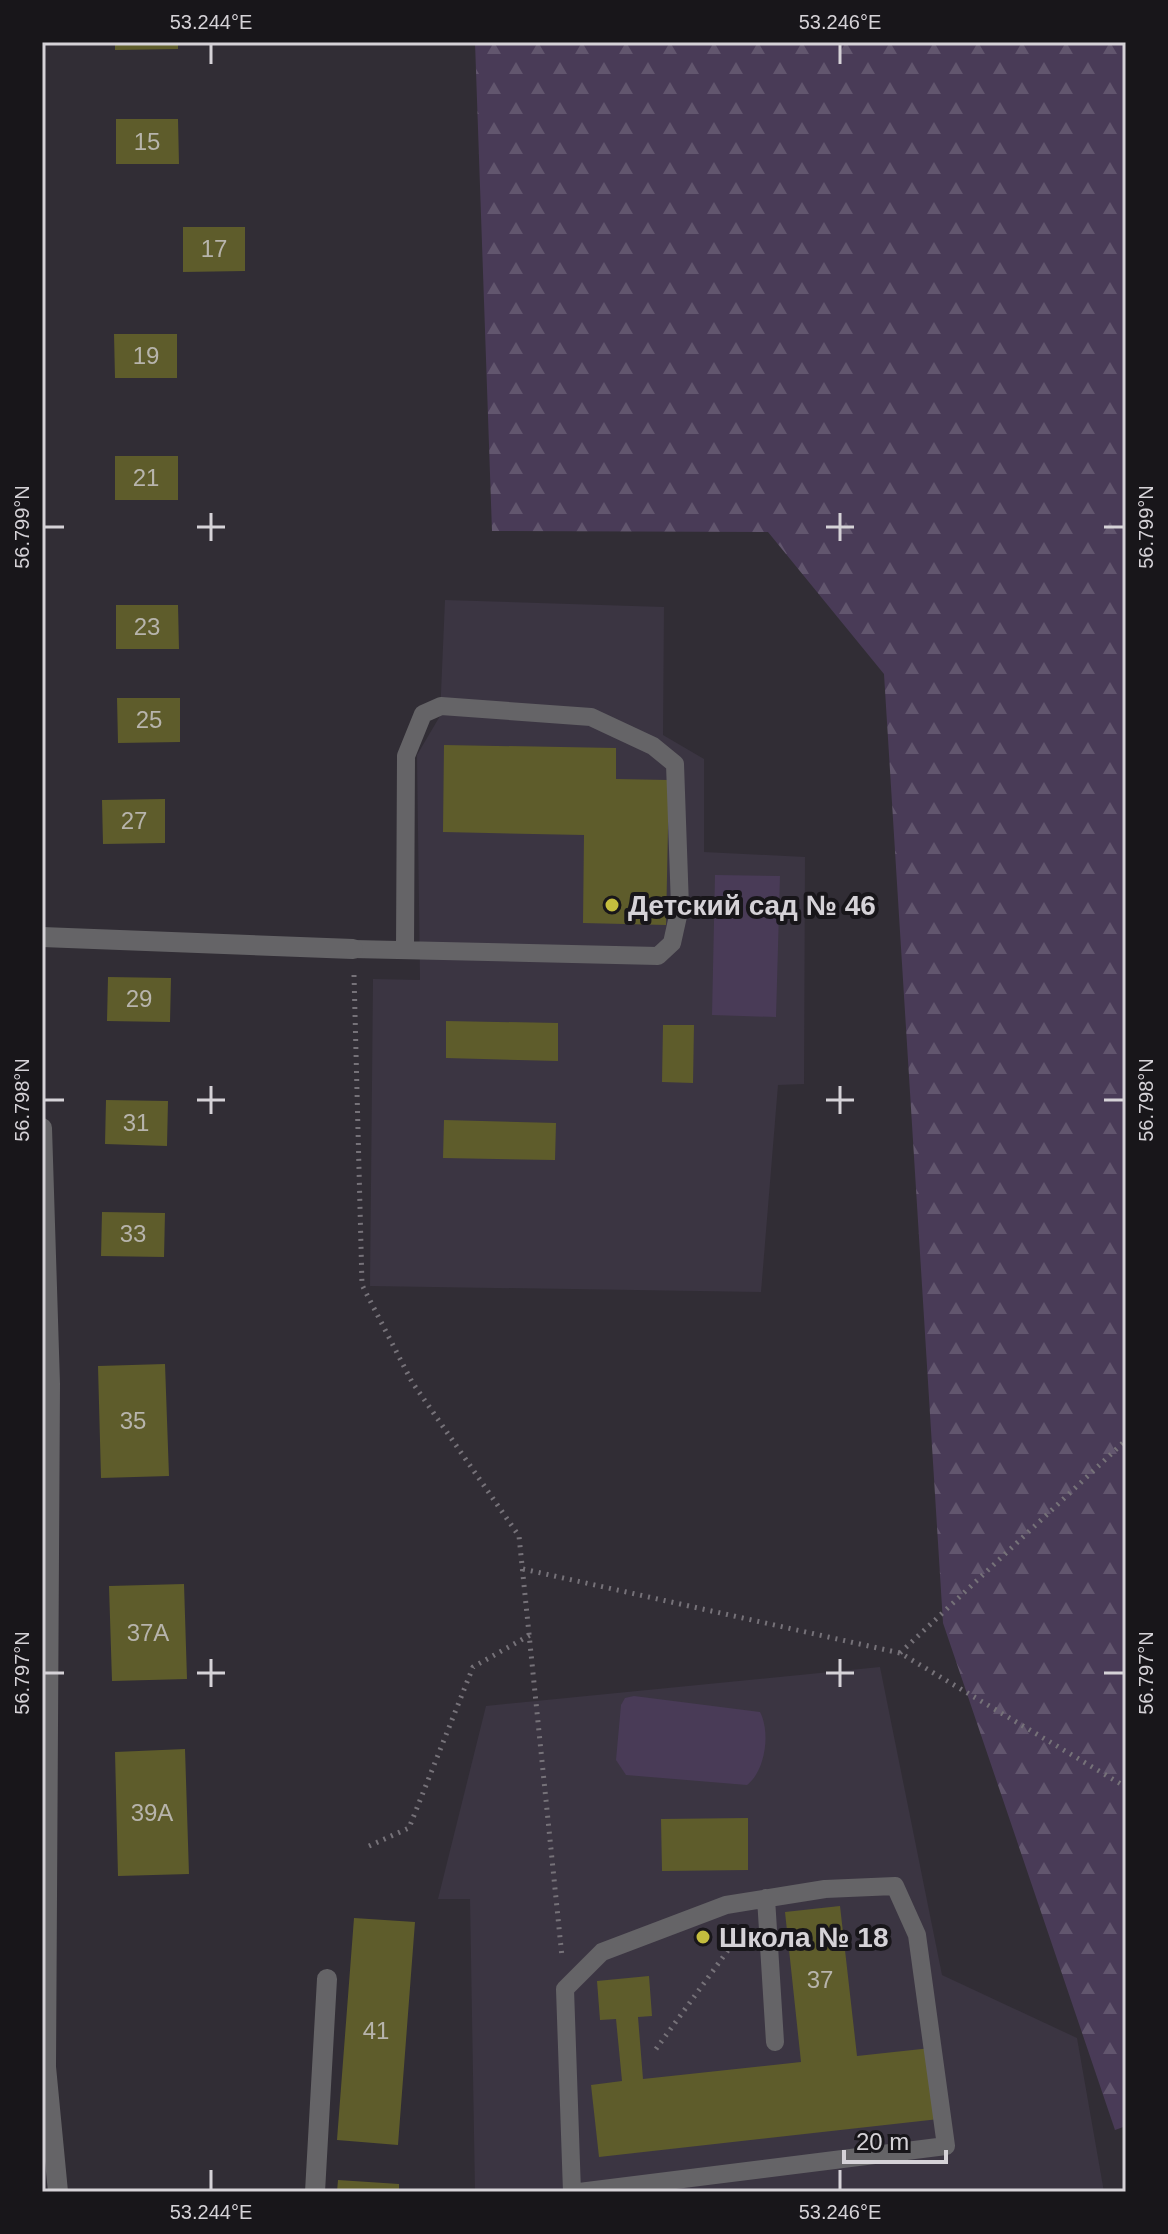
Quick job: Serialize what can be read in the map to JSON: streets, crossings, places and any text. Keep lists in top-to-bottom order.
{
  "places": ["Детский сад № 46", "Школа № 18"],
  "house_numbers": [
    "15",
    "17",
    "19",
    "21",
    "23",
    "25",
    "27",
    "29",
    "31",
    "33",
    "35",
    "37А",
    "39А",
    "37",
    "41"
  ],
  "scale_bar": "20 m",
  "coordinates": [
    "53.244°E",
    "53.246°E",
    "56.799°N",
    "56.798°N",
    "56.797°N"
  ]
}
